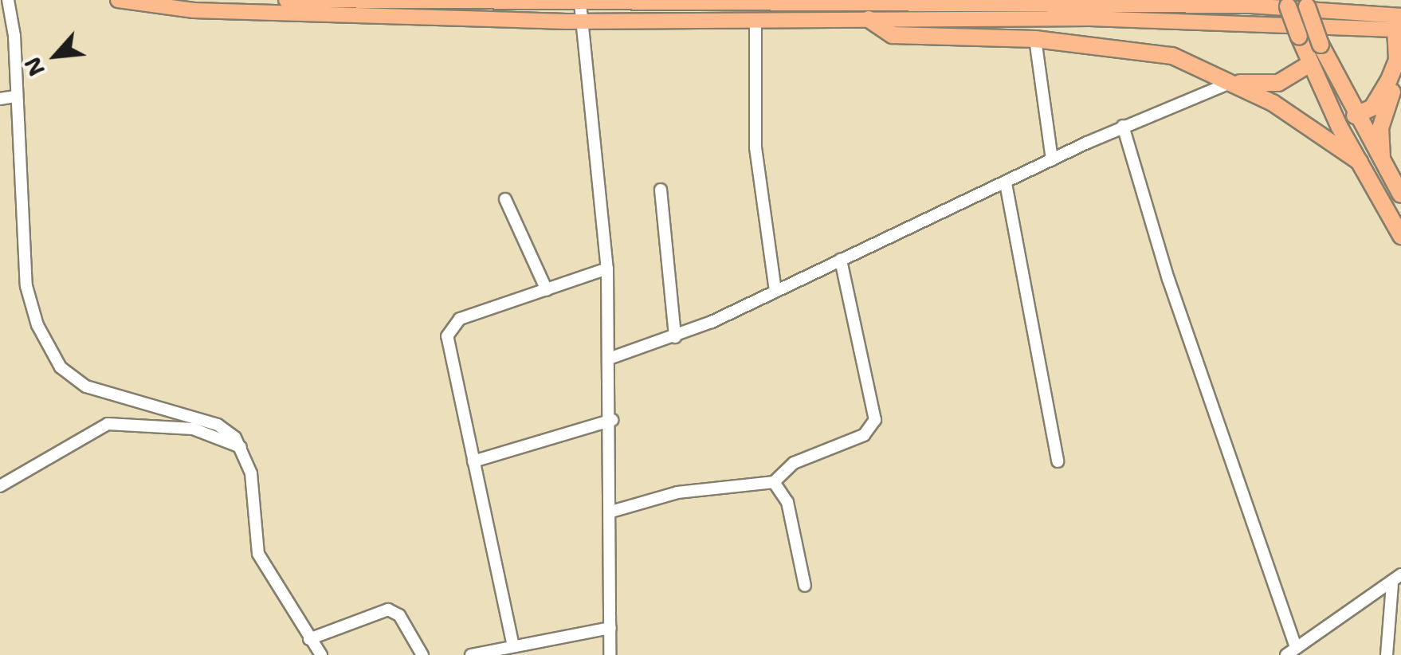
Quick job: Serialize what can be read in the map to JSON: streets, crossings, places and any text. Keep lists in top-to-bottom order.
{
  "north": "bottom left"
}
